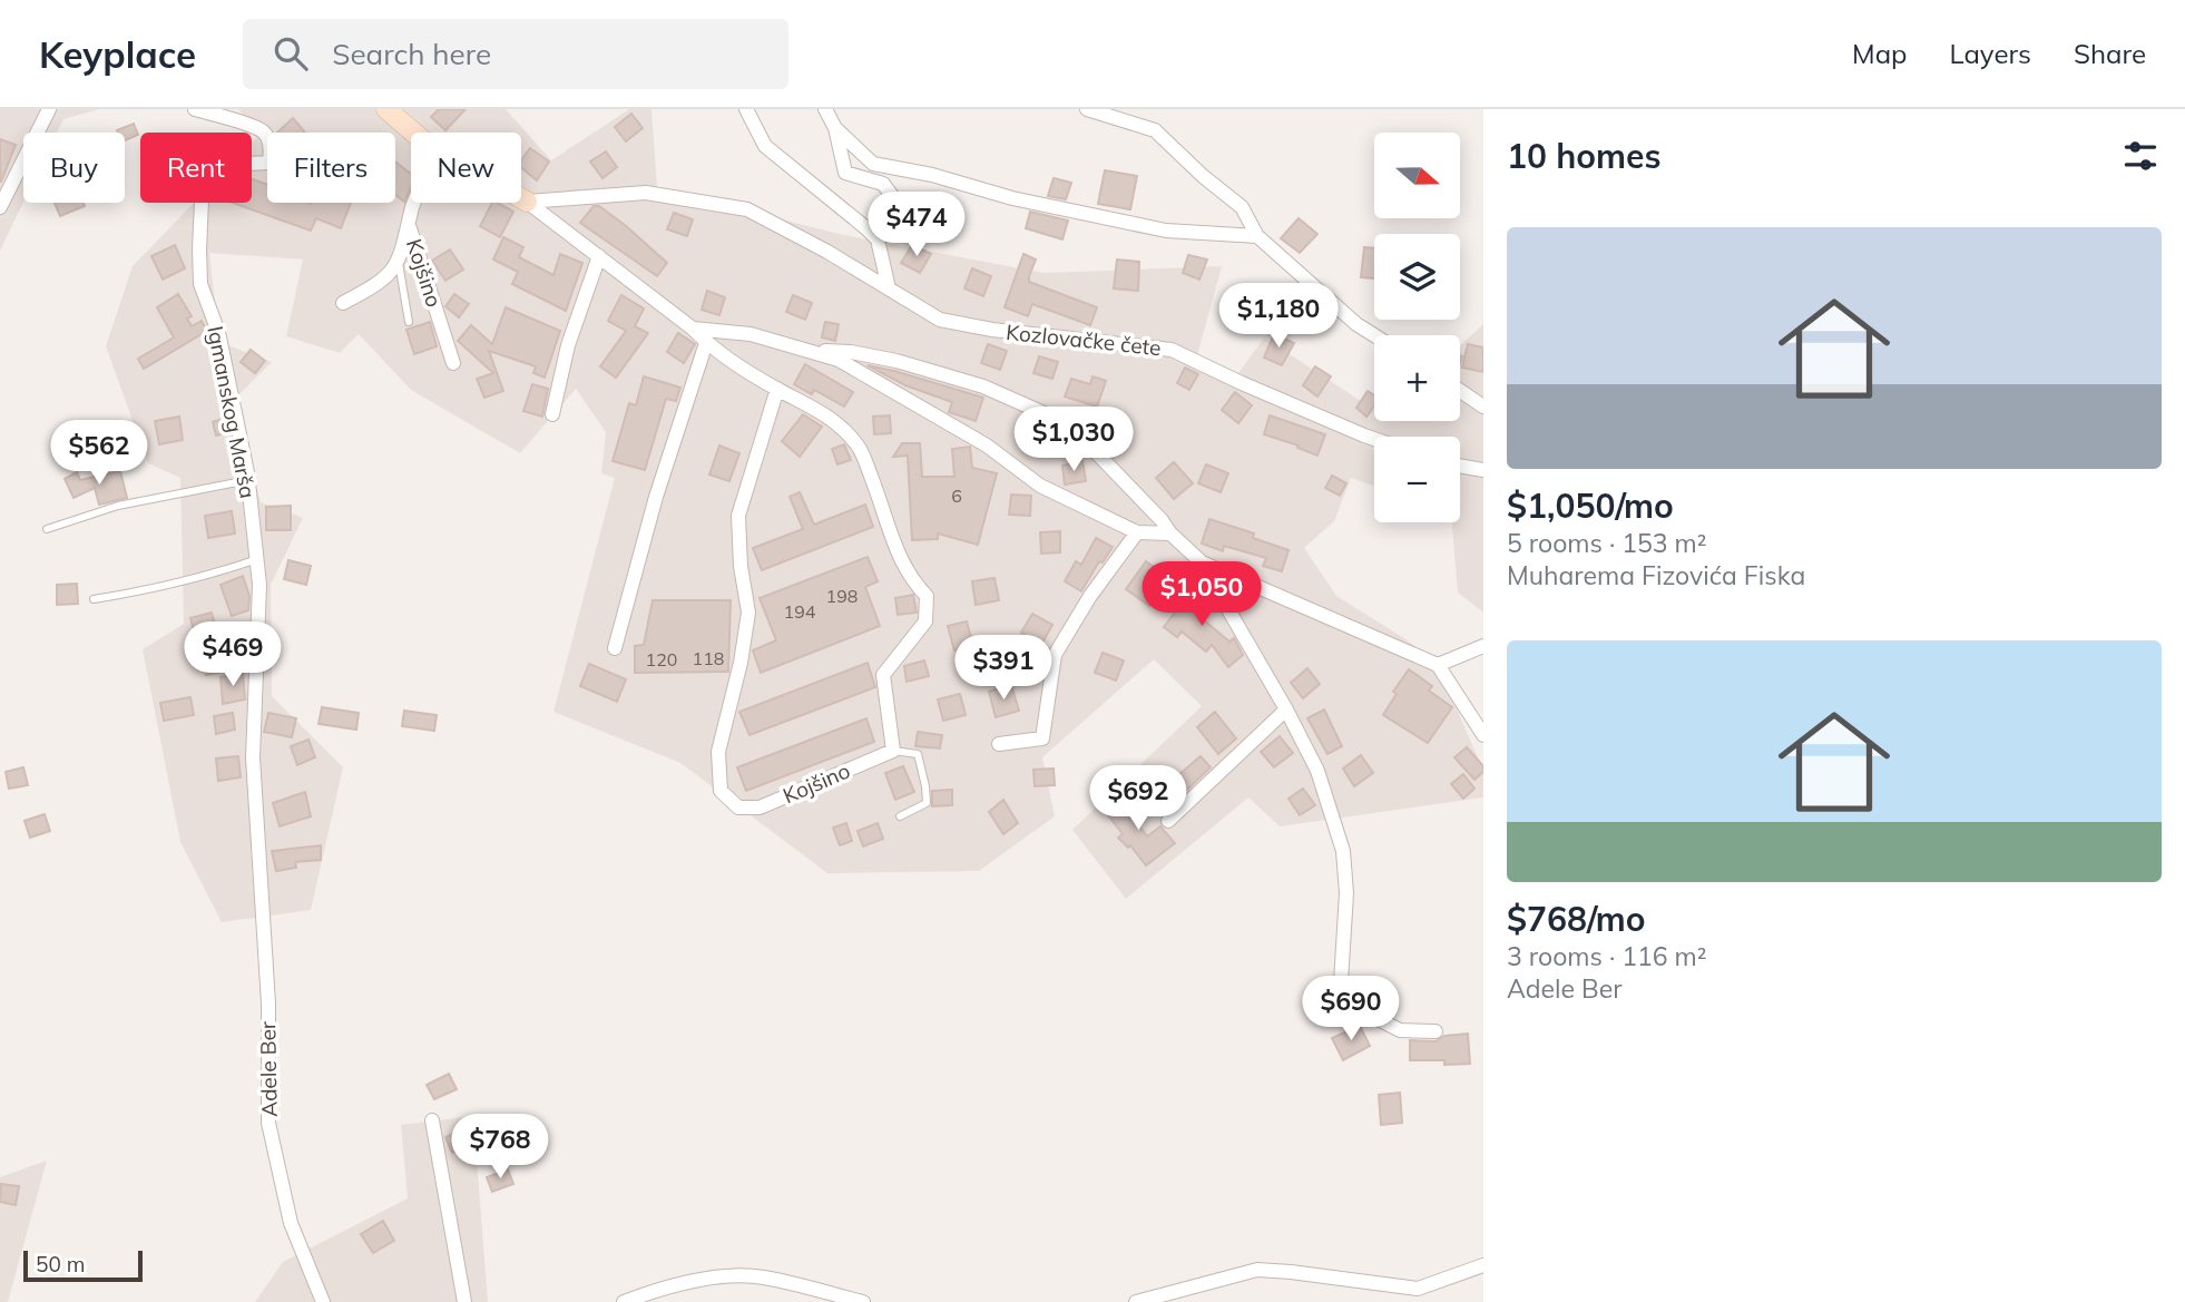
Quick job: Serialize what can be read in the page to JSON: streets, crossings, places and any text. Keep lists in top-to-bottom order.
{
  "streets": {
    "street": [
      "Kojšino",
      "Kozlovačke čete",
      "Igmanskog Marša",
      "Adele Ber"
    ]
  },
  "crossings": [
    ["Igmanskog Marša", "Adele Ber"]
  ],
  "house_numbers": [
    "6",
    "198",
    "194",
    "118",
    "120"
  ],
  "scale_bar": "50 m",
  "north": "right",
  "page": {
    "header": "Keyplace",
    "search": "Search here",
    "nav": ["Map", "Layers", "Share"],
    "heading": "10 homes",
    "map_buttons": ["+", "−"],
    "chip": [
      "Buy",
      "Rent",
      "Filters",
      "New"
    ],
    "price": [
      "$474",
      "$1,180",
      "$1,030",
      "$562",
      "$1,050",
      "$469",
      "$391",
      "$692",
      "$690",
      "$768"
    ],
    "list": [
      {
        "name": "$1,050/mo",
        "note": "5 rooms · 153 m² · Muharema Fizovića Fiska"
      },
      {
        "name": "$768/mo",
        "note": "3 rooms · 116 m² · Adele Ber"
      }
    ],
    "scale": "50 m"
  }
}
